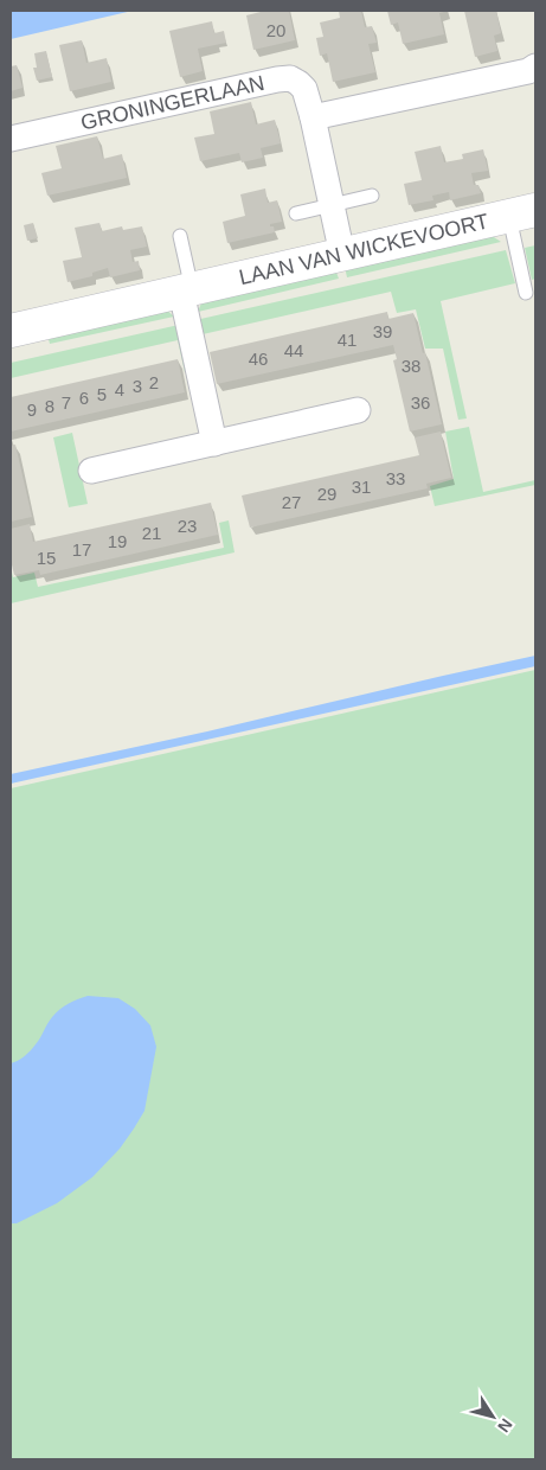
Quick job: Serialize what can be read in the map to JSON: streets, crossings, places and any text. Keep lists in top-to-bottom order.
{
  "streets": {
    "street": ["GRONINGERLAAN", "LAAN VAN WICKEVOORT"]
  },
  "crossings": [
    ["GRONINGERLAAN", "LAAN VAN WICKEVOORT"]
  ],
  "house_numbers": [
    "20",
    "39",
    "41",
    "44",
    "46",
    "38",
    "2",
    "3",
    "4",
    "5",
    "6",
    "7",
    "36",
    "8",
    "9",
    "33",
    "31",
    "29",
    "27",
    "23",
    "21",
    "19",
    "17",
    "15"
  ],
  "north": "bottom right"
}
